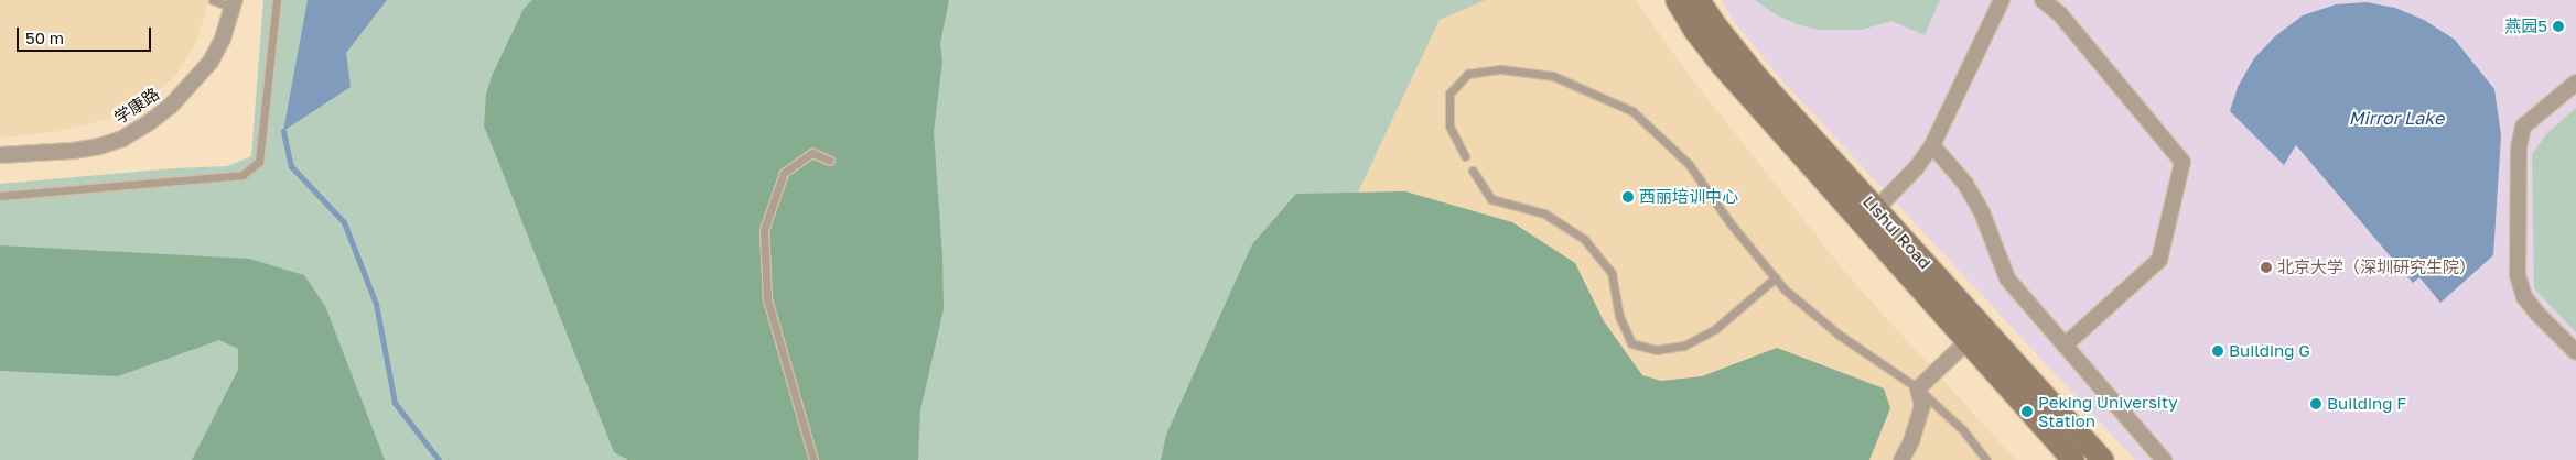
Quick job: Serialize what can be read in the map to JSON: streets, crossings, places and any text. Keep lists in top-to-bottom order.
{
  "streets": {
    "main road": ["Lishui Road"],
    "street": ["学康路"]
  },
  "water": ["Mirror Lake"],
  "places": [
    "燕园5",
    "西丽培训中心",
    "北京大学（深圳研究生院）",
    "Building G",
    "Building F",
    "Peking University Station"
  ],
  "scale_bar": "50 m"
}
